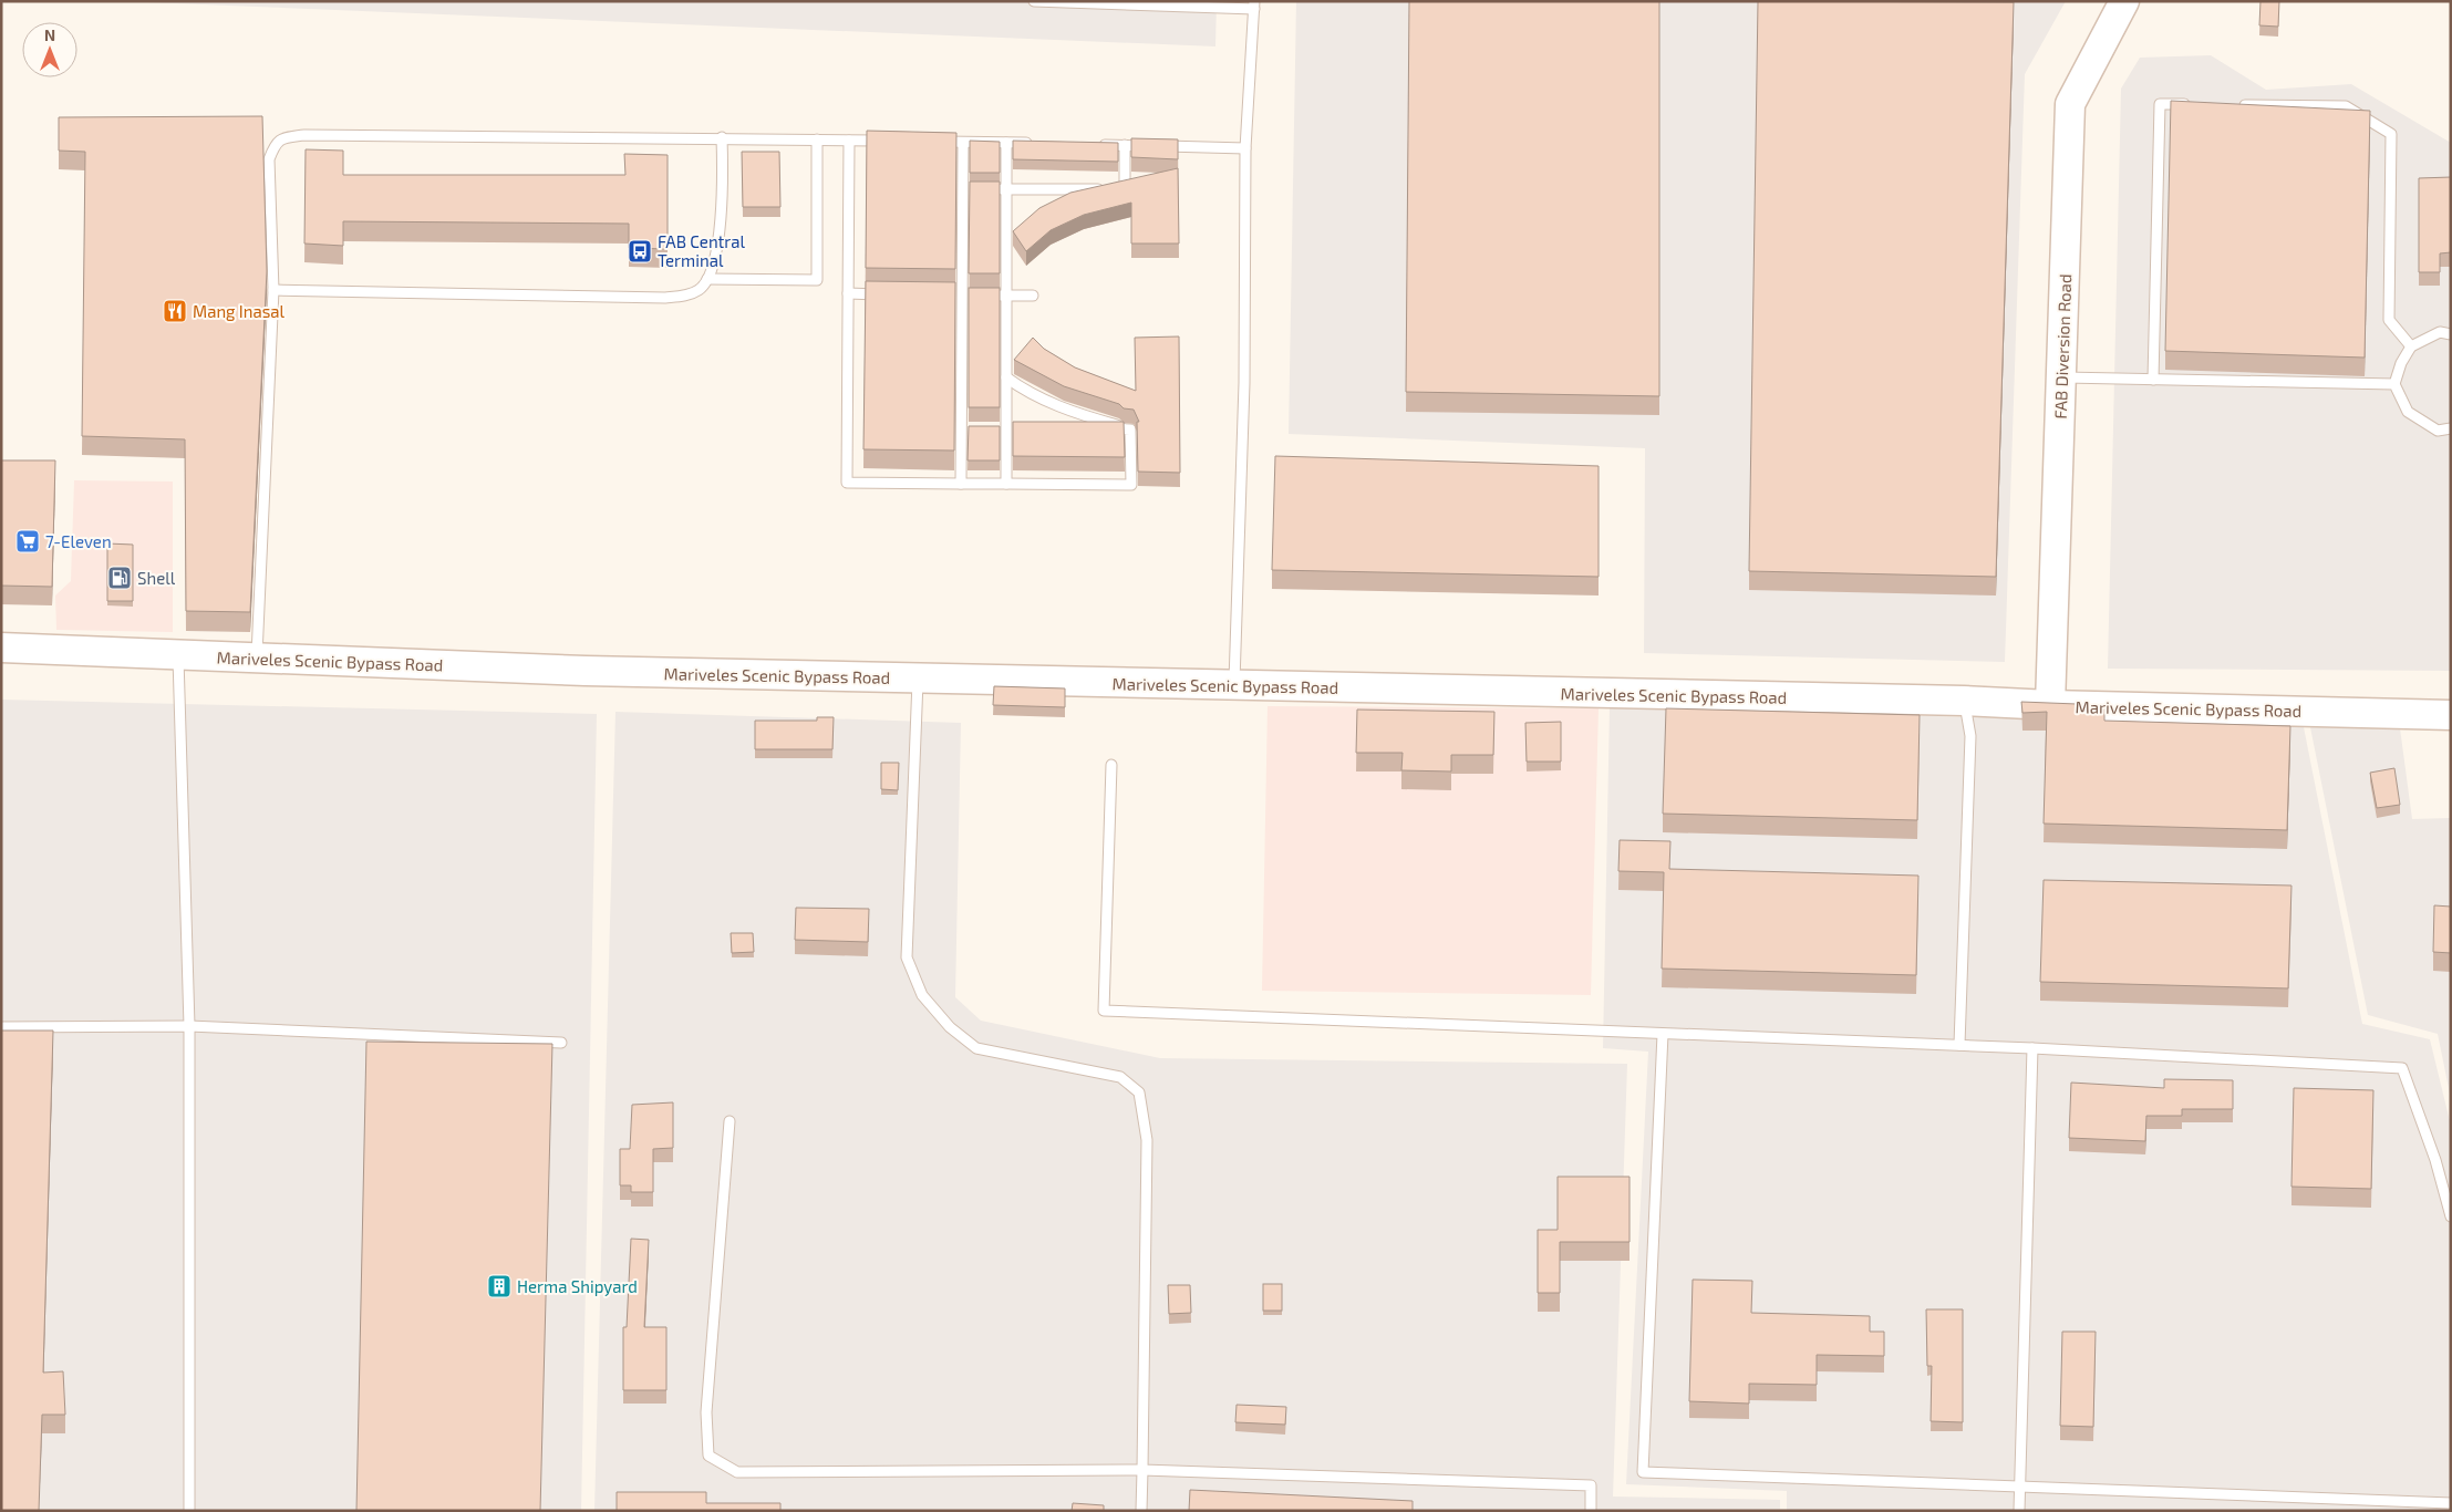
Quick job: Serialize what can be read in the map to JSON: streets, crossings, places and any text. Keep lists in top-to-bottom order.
{
  "streets": {
    "main road": ["FAB Diversion Road", "Mariveles Scenic Bypass Road"]
  },
  "crossings": [
    ["FAB Diversion Road", "Mariveles Scenic Bypass Road"]
  ],
  "places": {
    "bus stop": ["FAB Central Terminal"],
    "restaurant": ["Mang Inasal"],
    "supermarket": ["7-Eleven"],
    "fuel station": ["Shell"],
    "building": ["Herma Shipyard"]
  },
  "north": "top"
}
